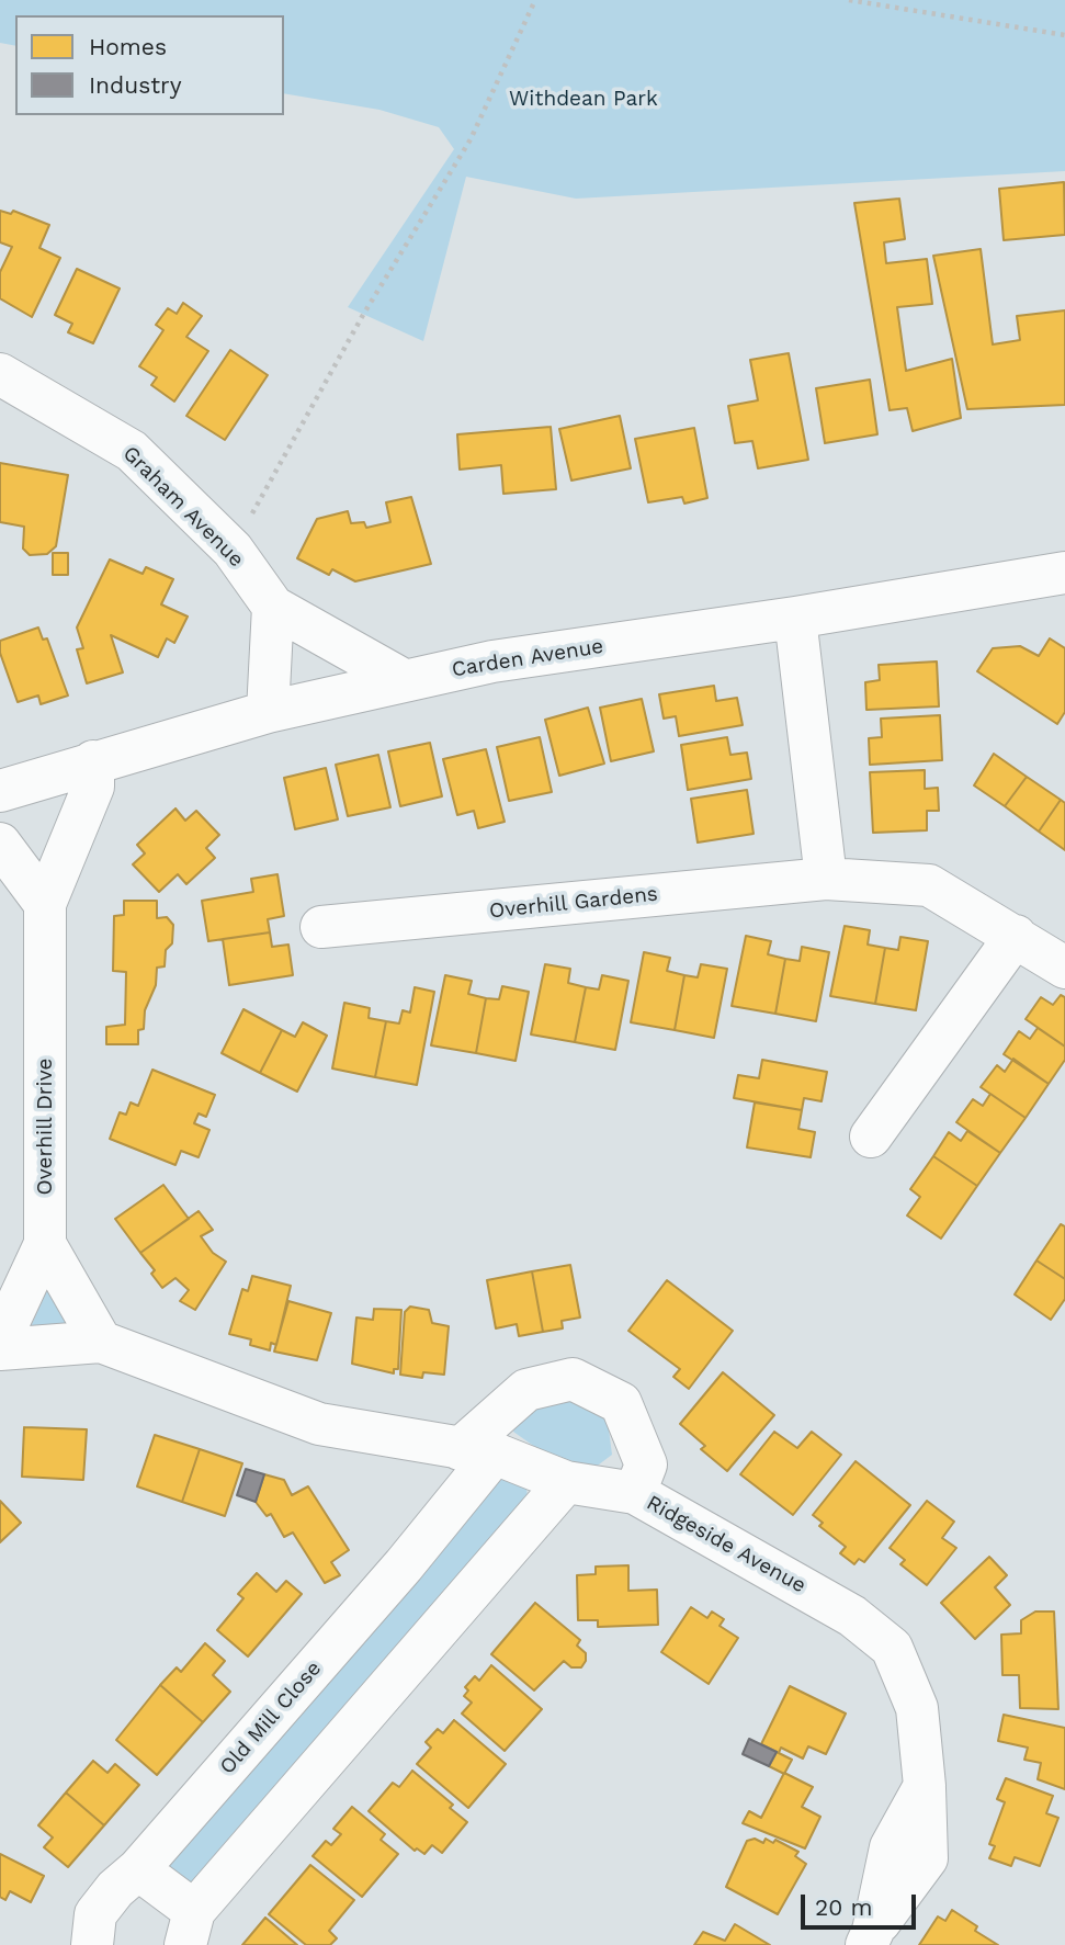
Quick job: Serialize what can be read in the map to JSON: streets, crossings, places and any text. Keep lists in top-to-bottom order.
{
  "streets": {
    "street": [
      "Graham Avenue",
      "Carden Avenue",
      "Overhill Gardens",
      "Overhill Drive",
      "Ridgeside Avenue",
      "Old Mill Close"
    ]
  },
  "crossings": [
    ["Graham Avenue", "Carden Avenue"],
    ["Carden Avenue", "Overhill Drive"],
    ["Ridgeside Avenue", "Old Mill Close"]
  ],
  "parks": ["Withdean Park"],
  "legend": ["Homes", "Industry"],
  "scale_bar": "20 m"
}
